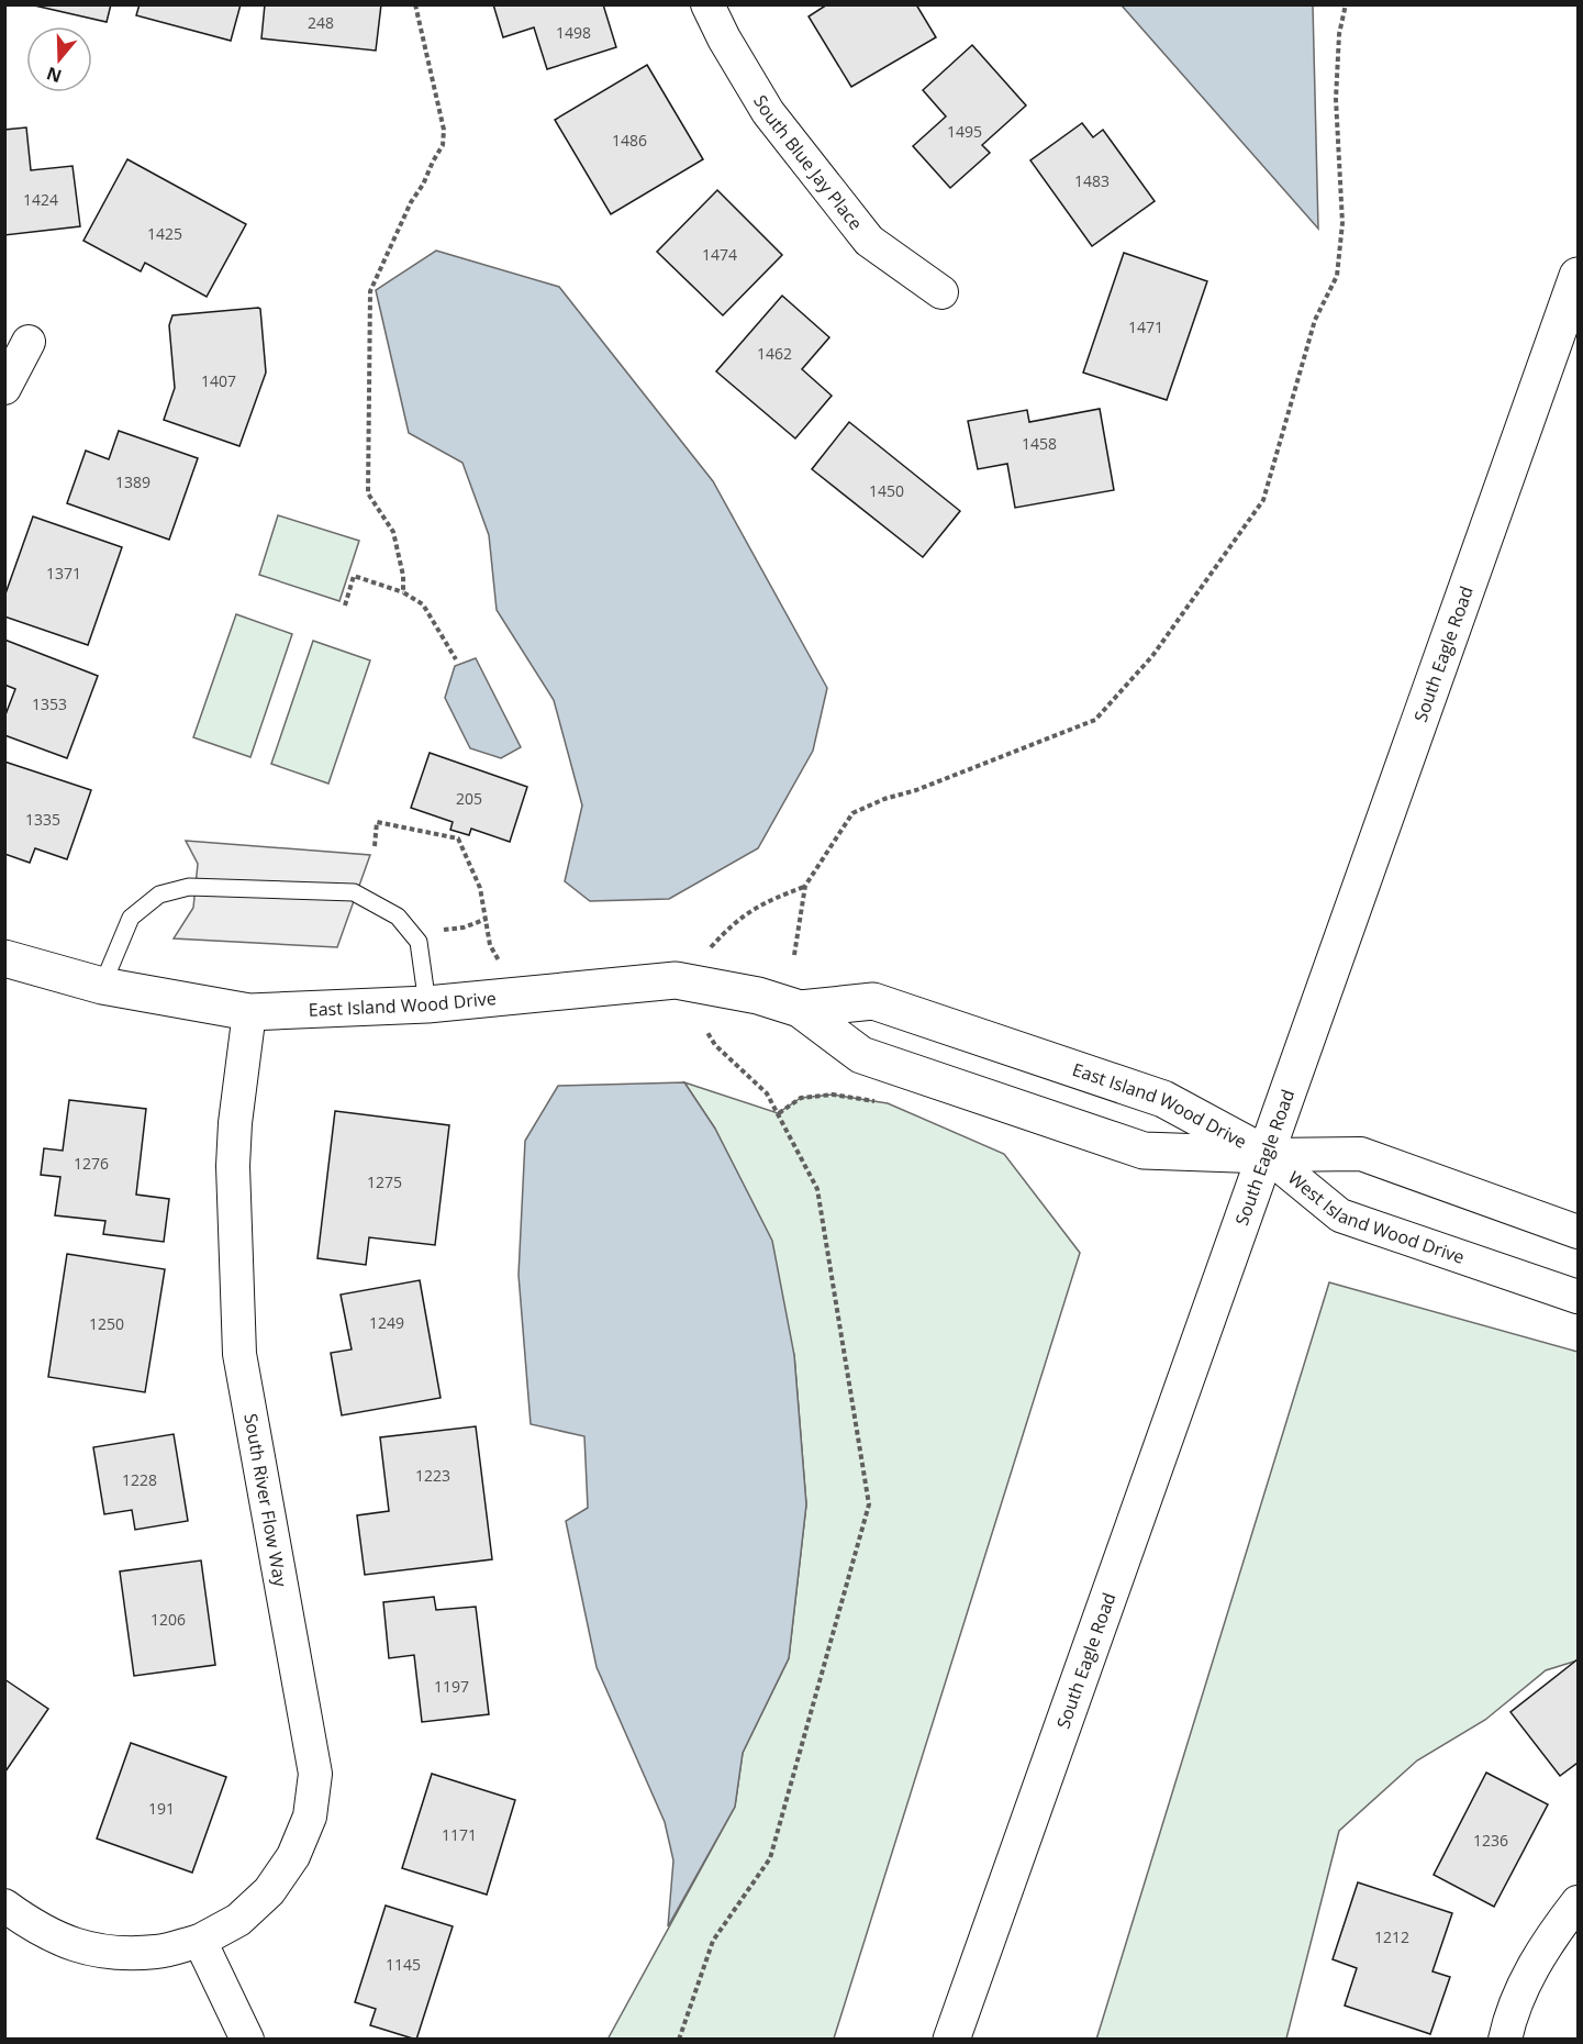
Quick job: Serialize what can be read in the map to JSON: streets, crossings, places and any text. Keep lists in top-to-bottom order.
{
  "streets": {
    "main road": ["South Eagle Road", "East Island Wood Drive"],
    "street": ["South Blue Jay Place", "West Island Wood Drive", "South River Flow Way"]
  },
  "crossings": [
    ["South Eagle Road", "East Island Wood Drive"],
    ["South Eagle Road", "West Island Wood Drive"],
    ["East Island Wood Drive", "West Island Wood Drive"],
    ["East Island Wood Drive", "South River Flow Way"]
  ],
  "house_numbers": [
    "248",
    "1498",
    "1495",
    "1486",
    "1483",
    "1424",
    "1425",
    "1474",
    "1471",
    "1462",
    "1407",
    "1458",
    "1389",
    "1450",
    "1371",
    "1353",
    "205",
    "1335",
    "1276",
    "1275",
    "1249",
    "1250",
    "1223",
    "1228",
    "1206",
    "1197",
    "191",
    "1171",
    "1236",
    "1212",
    "1145"
  ],
  "north": "bottom"
}
